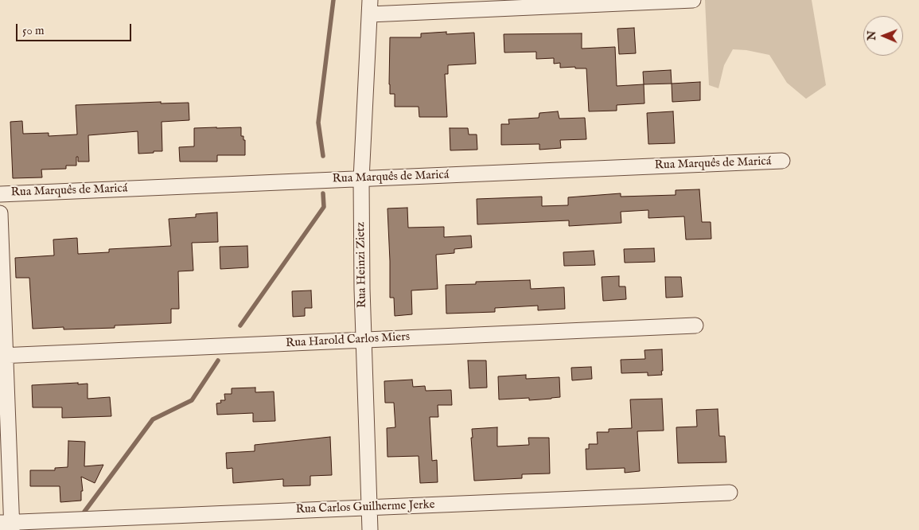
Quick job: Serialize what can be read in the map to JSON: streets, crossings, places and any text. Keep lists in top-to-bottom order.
{
  "streets": {
    "street": [
      "Rua Marquês de Maricá",
      "Rua Heinzi Zietz",
      "Rua Harold Carlos Miers",
      "Rua Carlos Guilherme Jerke"
    ]
  },
  "crossings": [
    ["Rua Marquês de Maricá", "Rua Heinzi Zietz"],
    ["Rua Heinzi Zietz", "Rua Harold Carlos Miers"],
    ["Rua Heinzi Zietz", "Rua Carlos Guilherme Jerke"]
  ],
  "scale_bar": "50 m",
  "north": "left"
}
